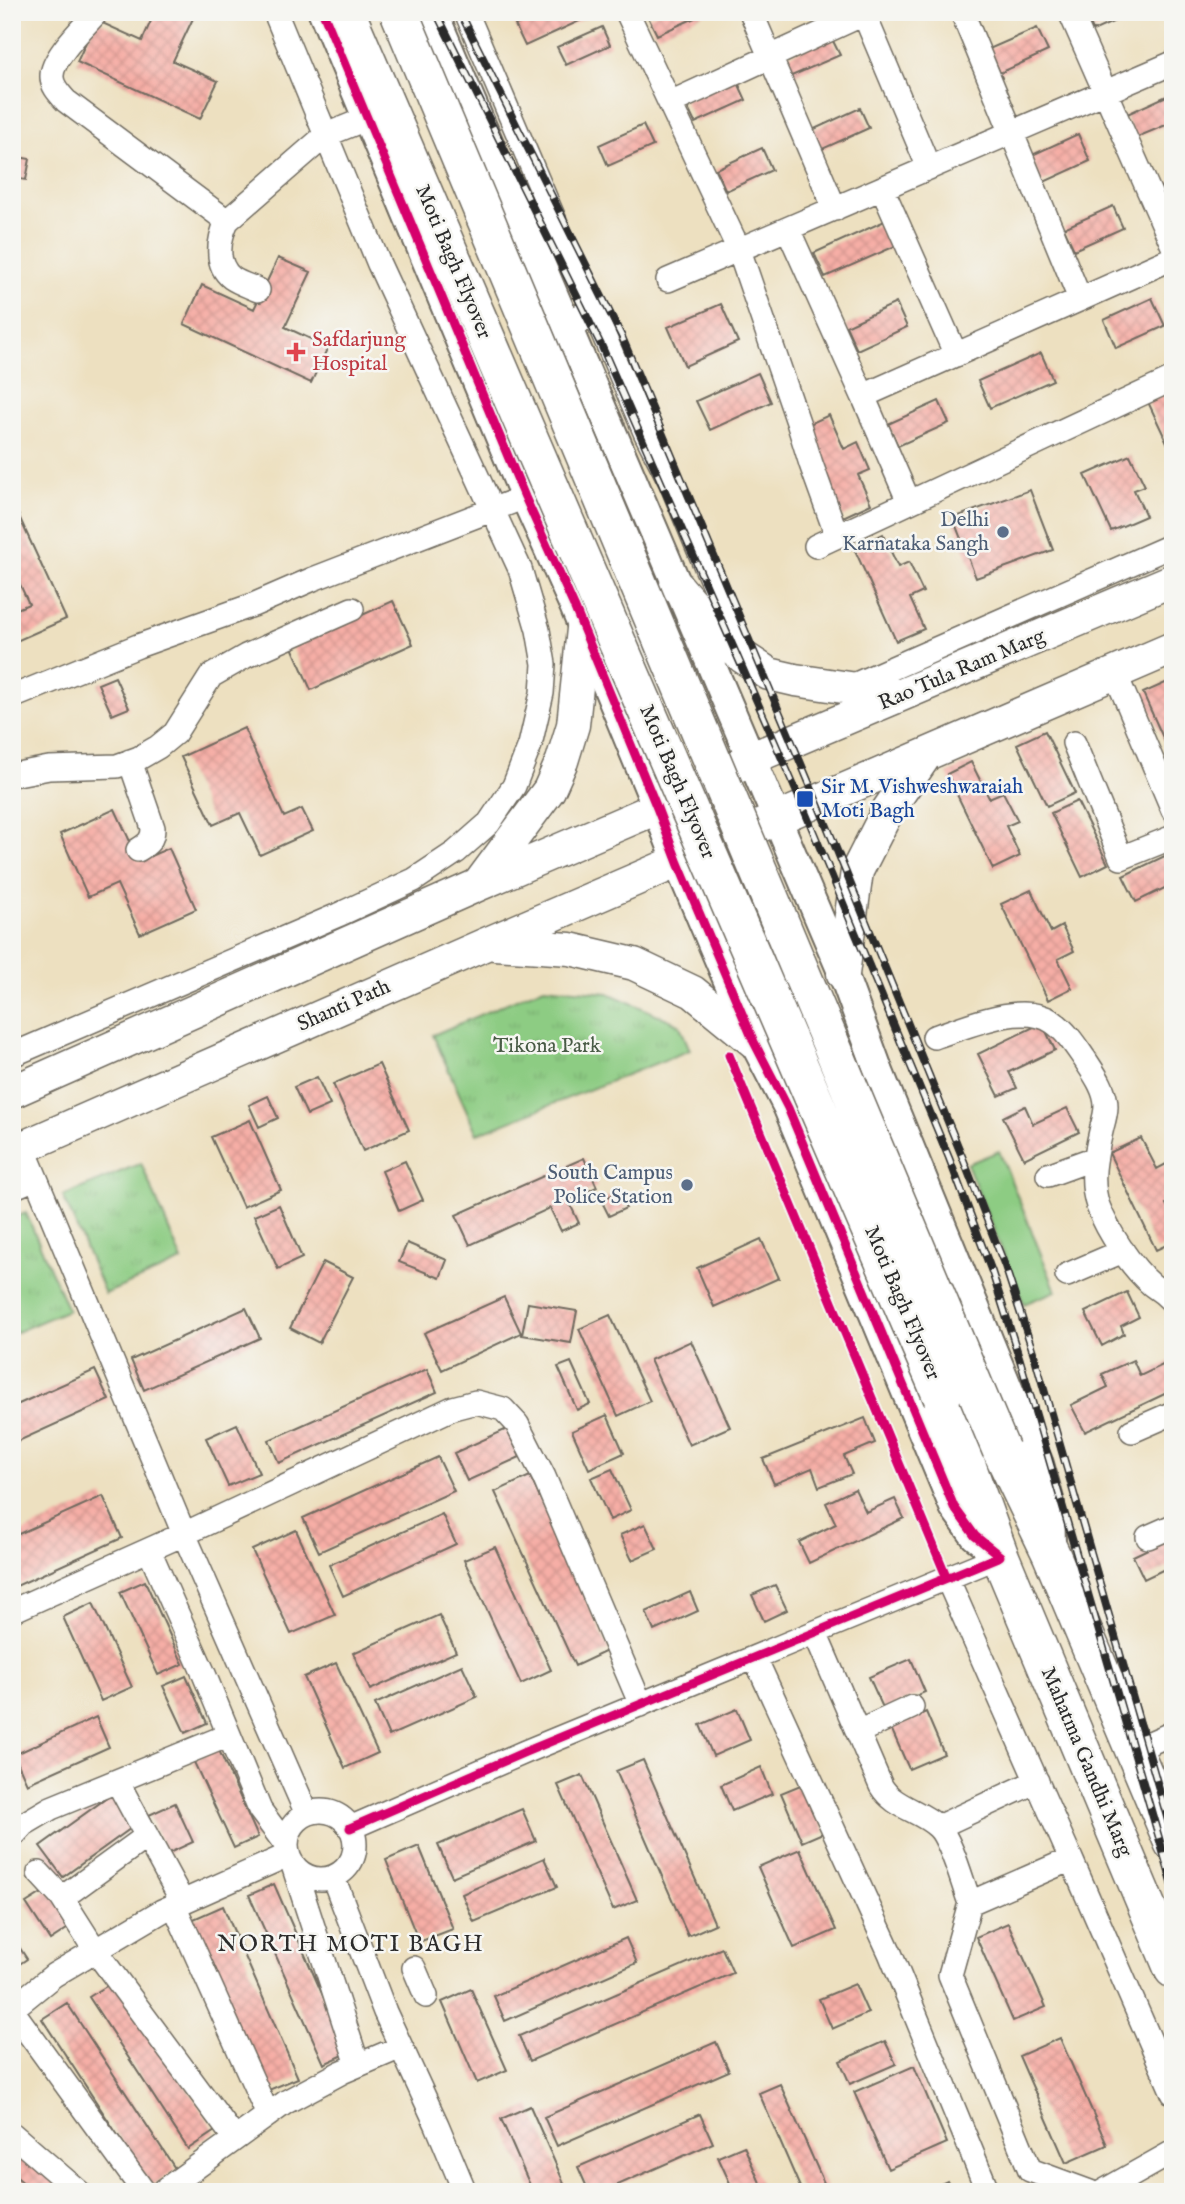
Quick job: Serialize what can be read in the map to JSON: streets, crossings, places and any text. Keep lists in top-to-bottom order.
{
  "streets": {
    "main road": [
      "Moti Bagh Flyover",
      "Rao Tula Ram Marg",
      "Shanti Path",
      "Mahatma Gandhi Marg"
    ]
  },
  "crossings": [
    ["Moti Bagh Flyover", "Mahatma Gandhi Marg"]
  ],
  "districts": ["NORTH MOTI BAGH"],
  "parks": ["Tikona Park"],
  "places": {
    "health": ["Safdarjung Hospital"],
    "other": ["Delhi Karnataka Sangh", "South Campus Police Station"],
    "transit": ["Sir M. Vishweshwaraiah Moti Bagh"]
  }
}
